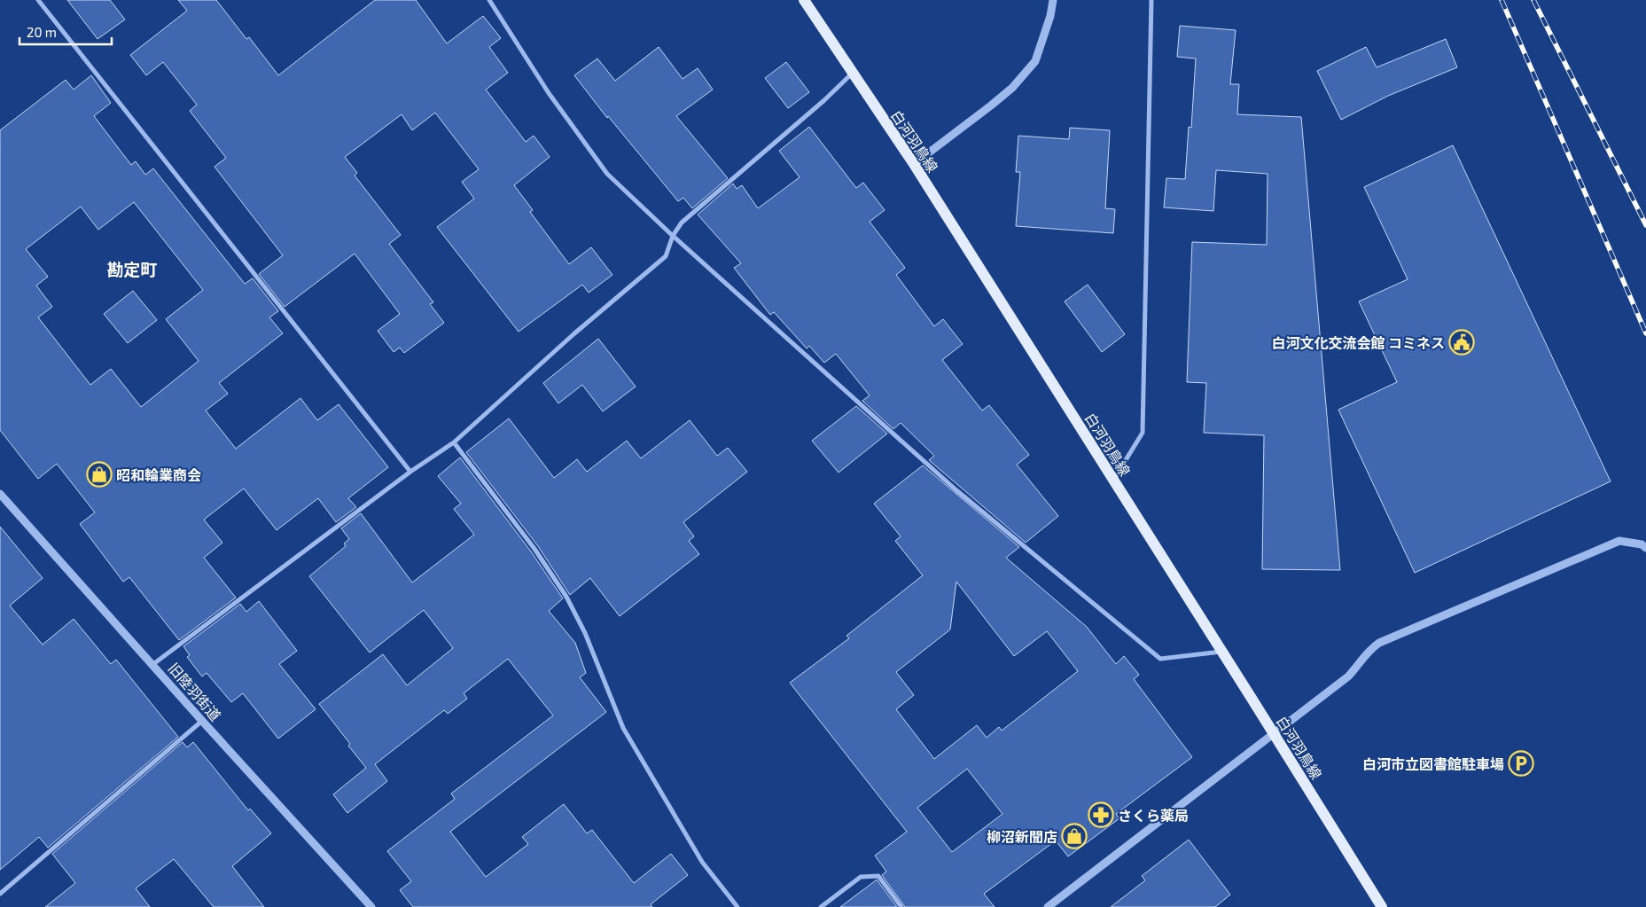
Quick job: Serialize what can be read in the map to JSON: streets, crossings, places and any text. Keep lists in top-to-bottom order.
{
  "streets": {
    "main road": ["白河羽鳥線"],
    "street": ["旧陸羽街道"]
  },
  "districts": ["勘定町"],
  "places": {
    "public building": ["白河文化交流会館 コミネス"],
    "shop": ["昭和輪業商会", "柳沼新聞店"],
    "parking": ["白河市立図書館駐車場"],
    "pharmacy": ["さくら薬局"]
  },
  "scale_bar": "20 m"
}
